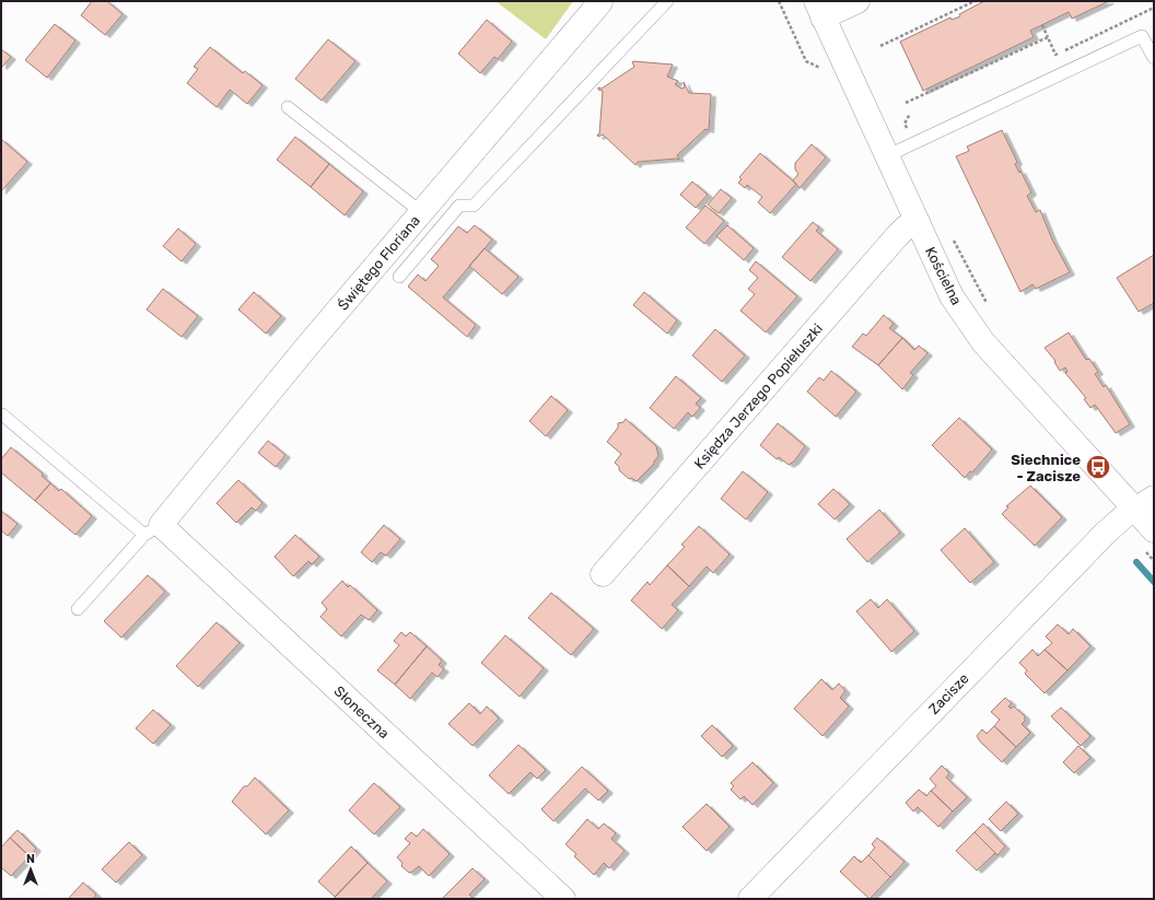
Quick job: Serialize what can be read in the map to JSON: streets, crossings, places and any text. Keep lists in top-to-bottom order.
{
  "streets": {
    "street": [
      "Świętego Floriana",
      "Kościelna",
      "Księdza Jerzego Popiełuszki",
      "Zacisze",
      "Słoneczna"
    ]
  },
  "crossings": [
    ["Świętego Floriana", "Słoneczna"],
    ["Kościelna", "Księdza Jerzego Popiełuszki"],
    ["Kościelna", "Zacisze"]
  ],
  "places": {
    "bus stop": ["Siechnice - Zacisze"]
  },
  "north": "top"
}
